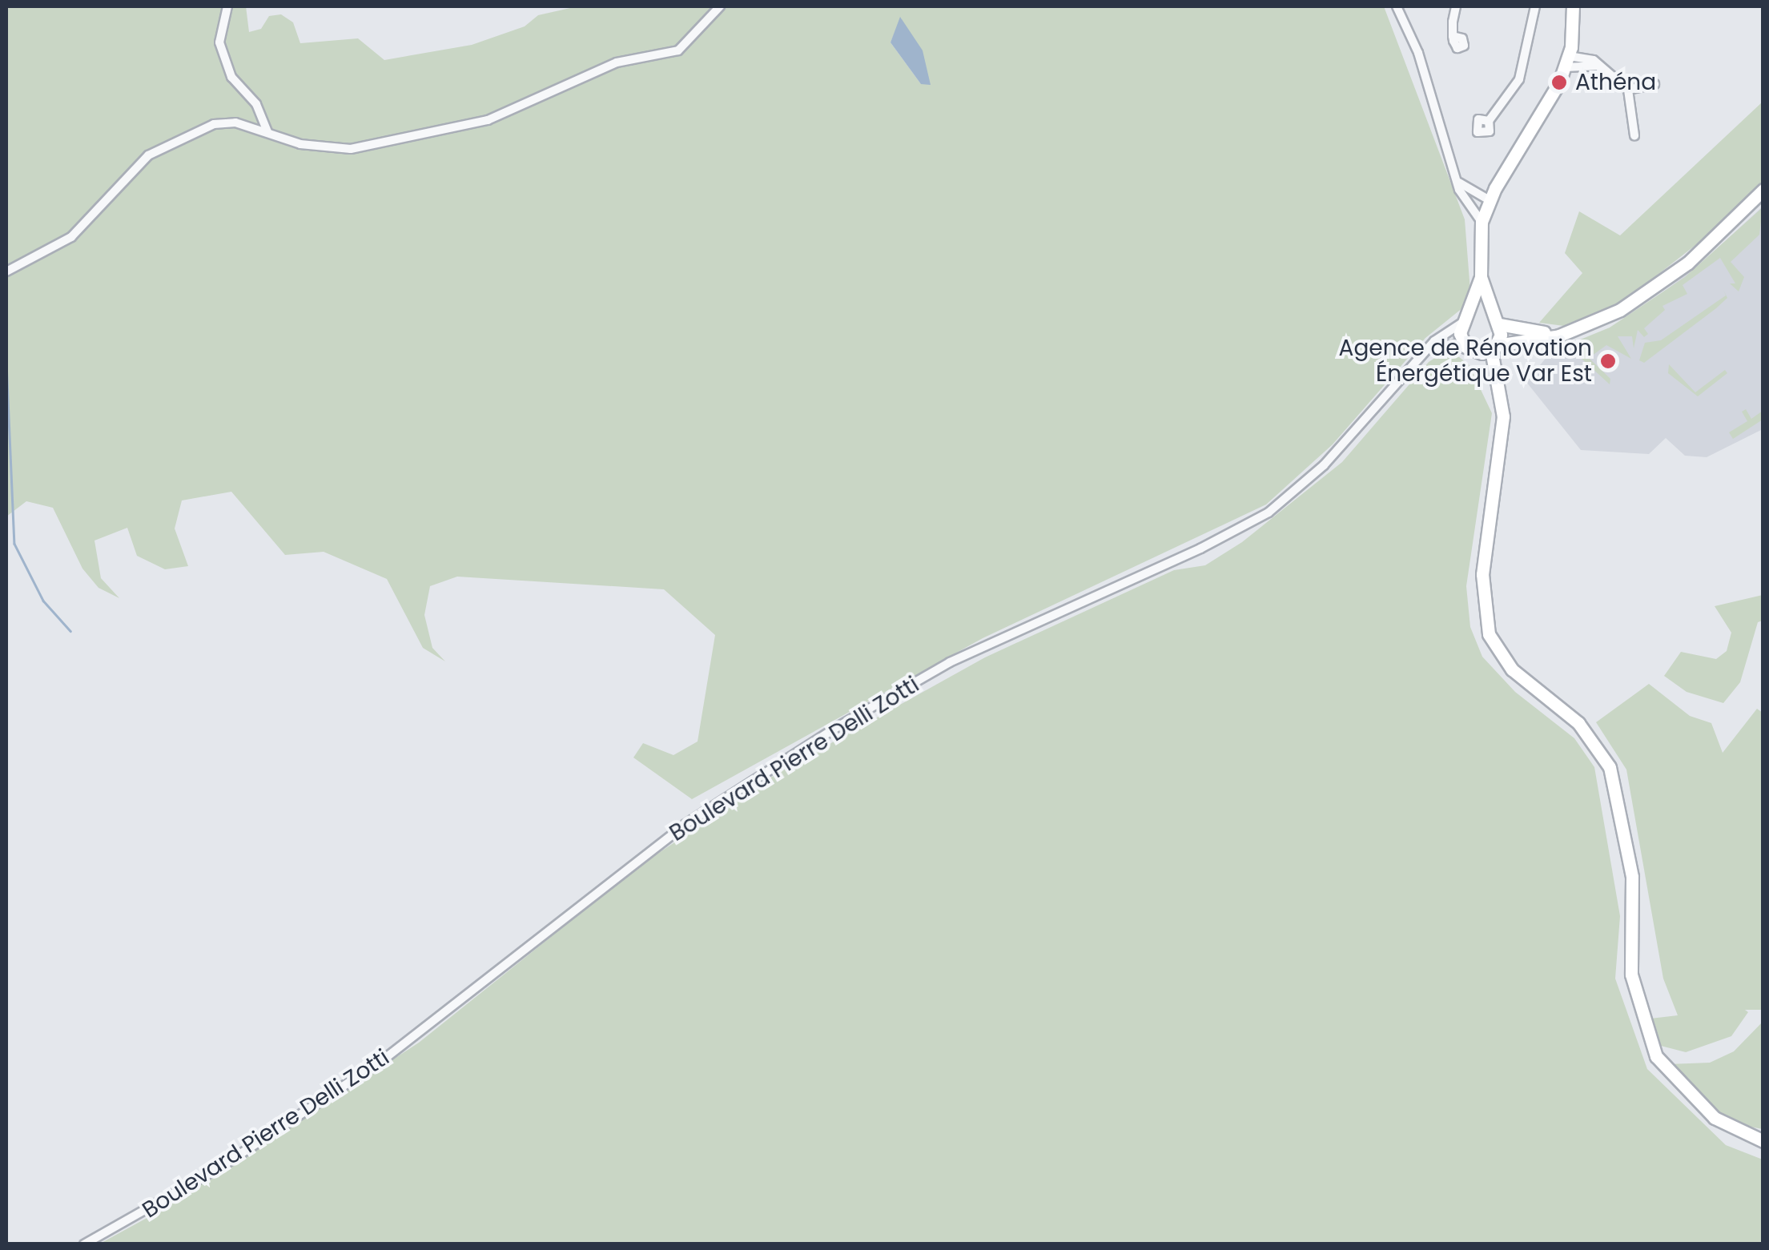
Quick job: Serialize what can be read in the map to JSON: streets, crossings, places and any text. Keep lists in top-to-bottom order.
{
  "streets": {
    "street": ["Boulevard Pierre Delli Zotti"]
  },
  "places": ["Athéna", "Agence de Rénovation Énergétique Var Est"]
}
